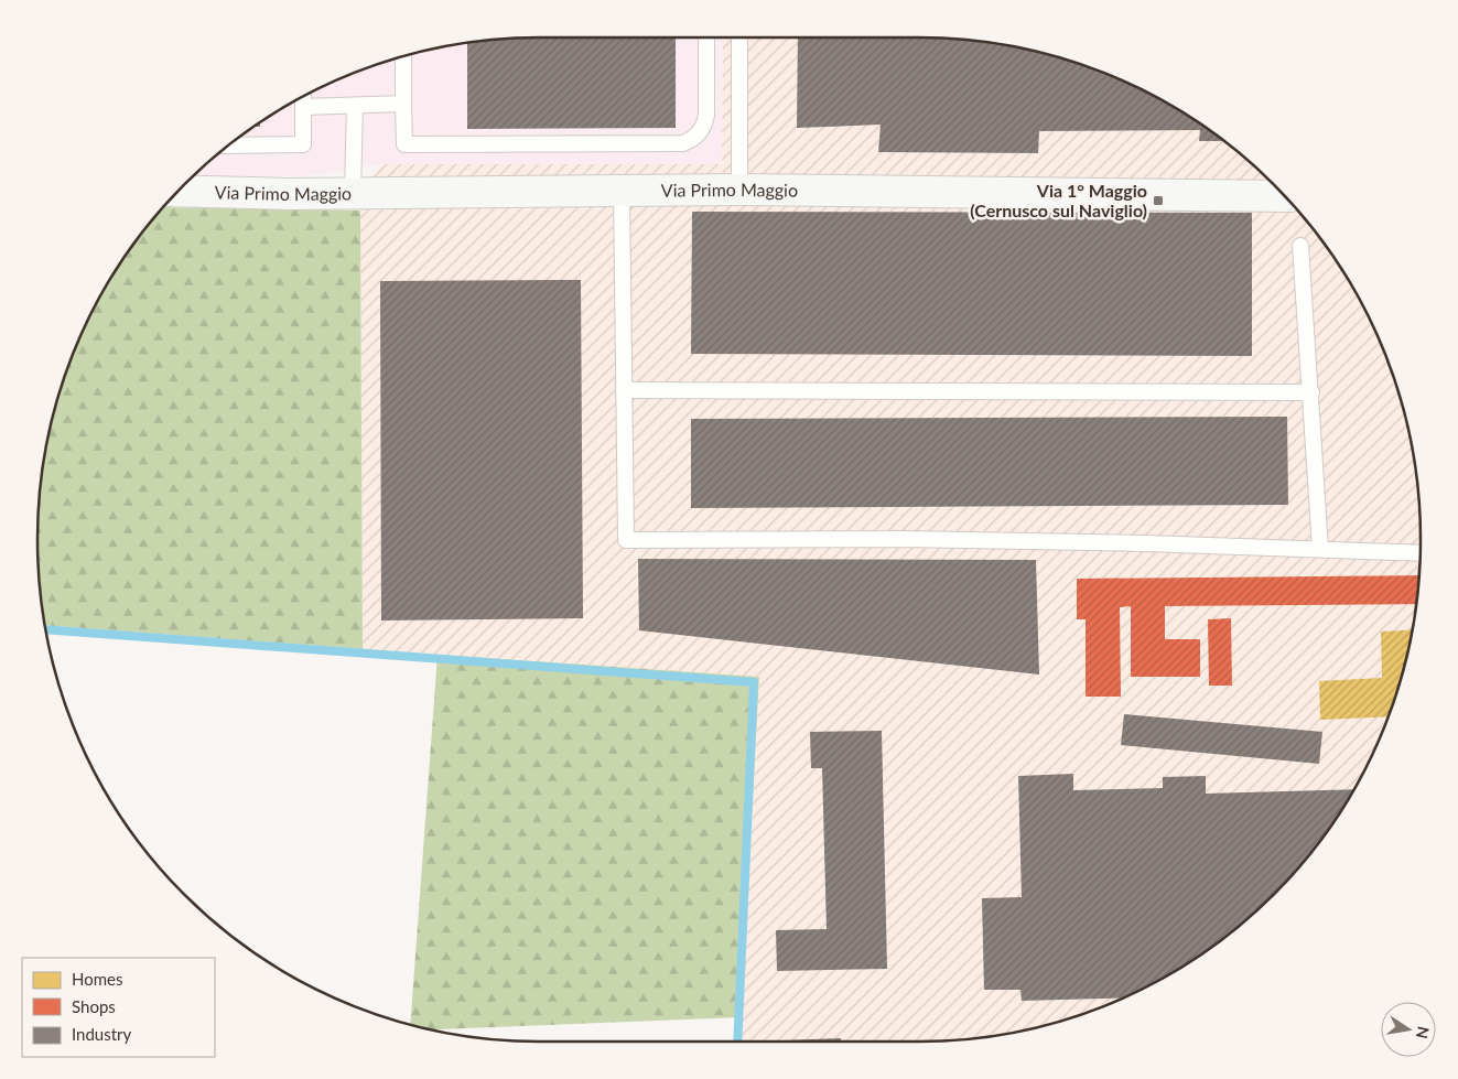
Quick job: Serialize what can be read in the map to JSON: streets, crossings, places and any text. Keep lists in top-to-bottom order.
{
  "streets": {
    "main road": ["Via Primo Maggio"]
  },
  "places": {
    "transit": ["Via 1° Maggio (Cernusco sul Naviglio)"]
  },
  "legend": ["Homes", "Shops", "Industry"],
  "north": "right"
}
